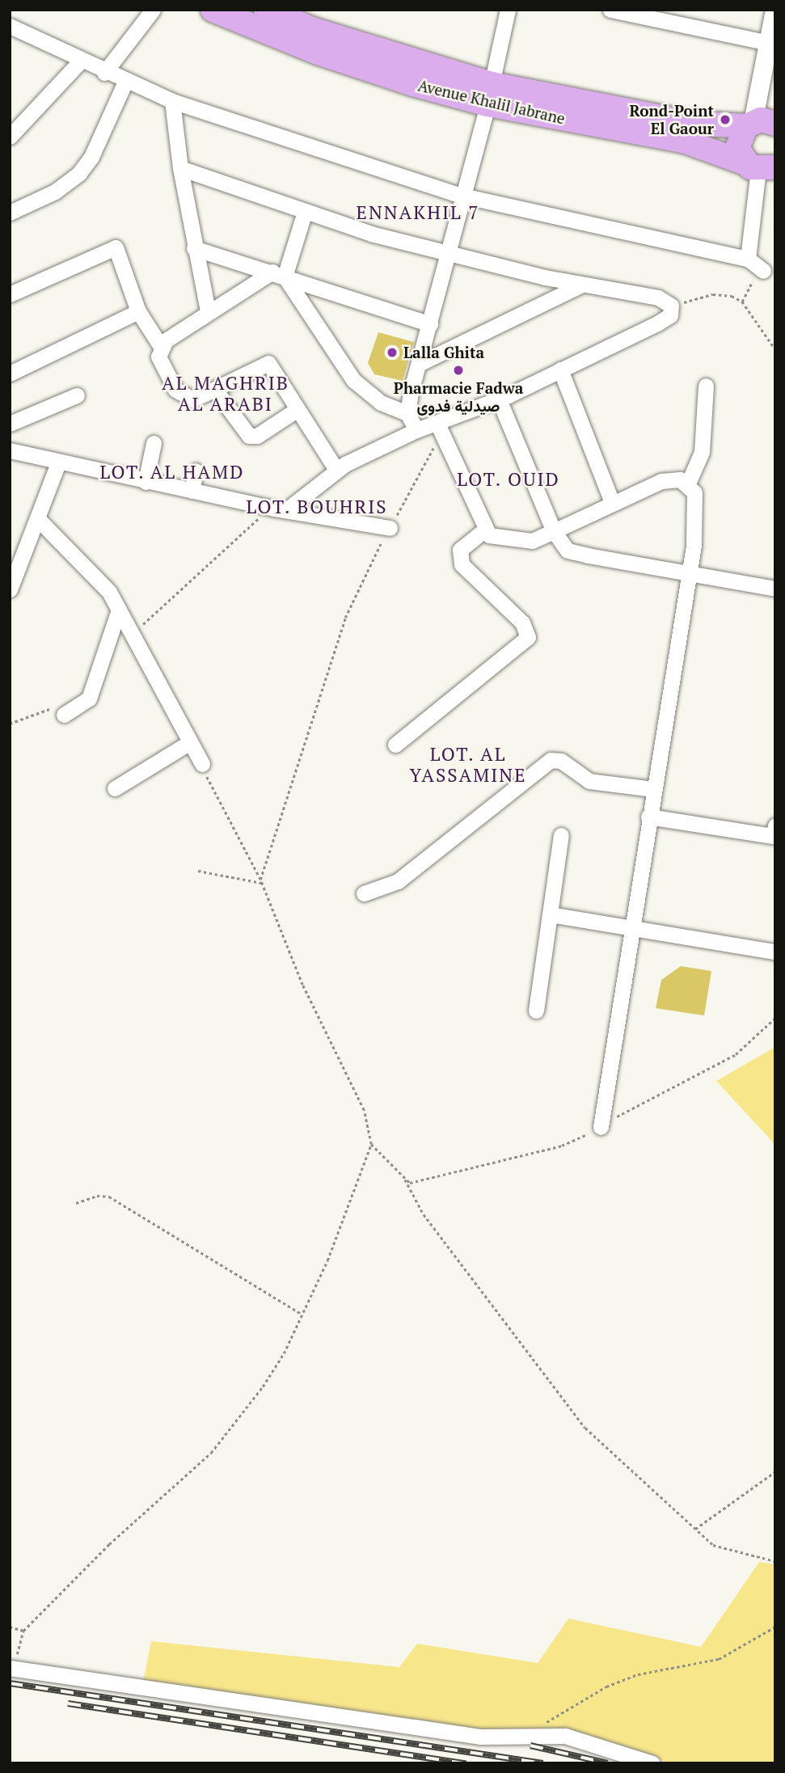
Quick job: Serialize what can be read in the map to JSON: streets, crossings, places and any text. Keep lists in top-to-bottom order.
{
  "streets": {
    "main road": ["Avenue Khalil Jabrane"]
  },
  "districts": [
    "ENNAKHIL 7",
    "AL MAGHRIB AL ARABI",
    "LOT. AL HAMD",
    "LOT. OUID",
    "LOT. BOUHRIS",
    "LOT. AL YASSAMINE"
  ],
  "places": ["Rond-Point El Gaour", "Lalla Ghita", "Pharmacie Fadwa صيدلية فدوى"]
}
